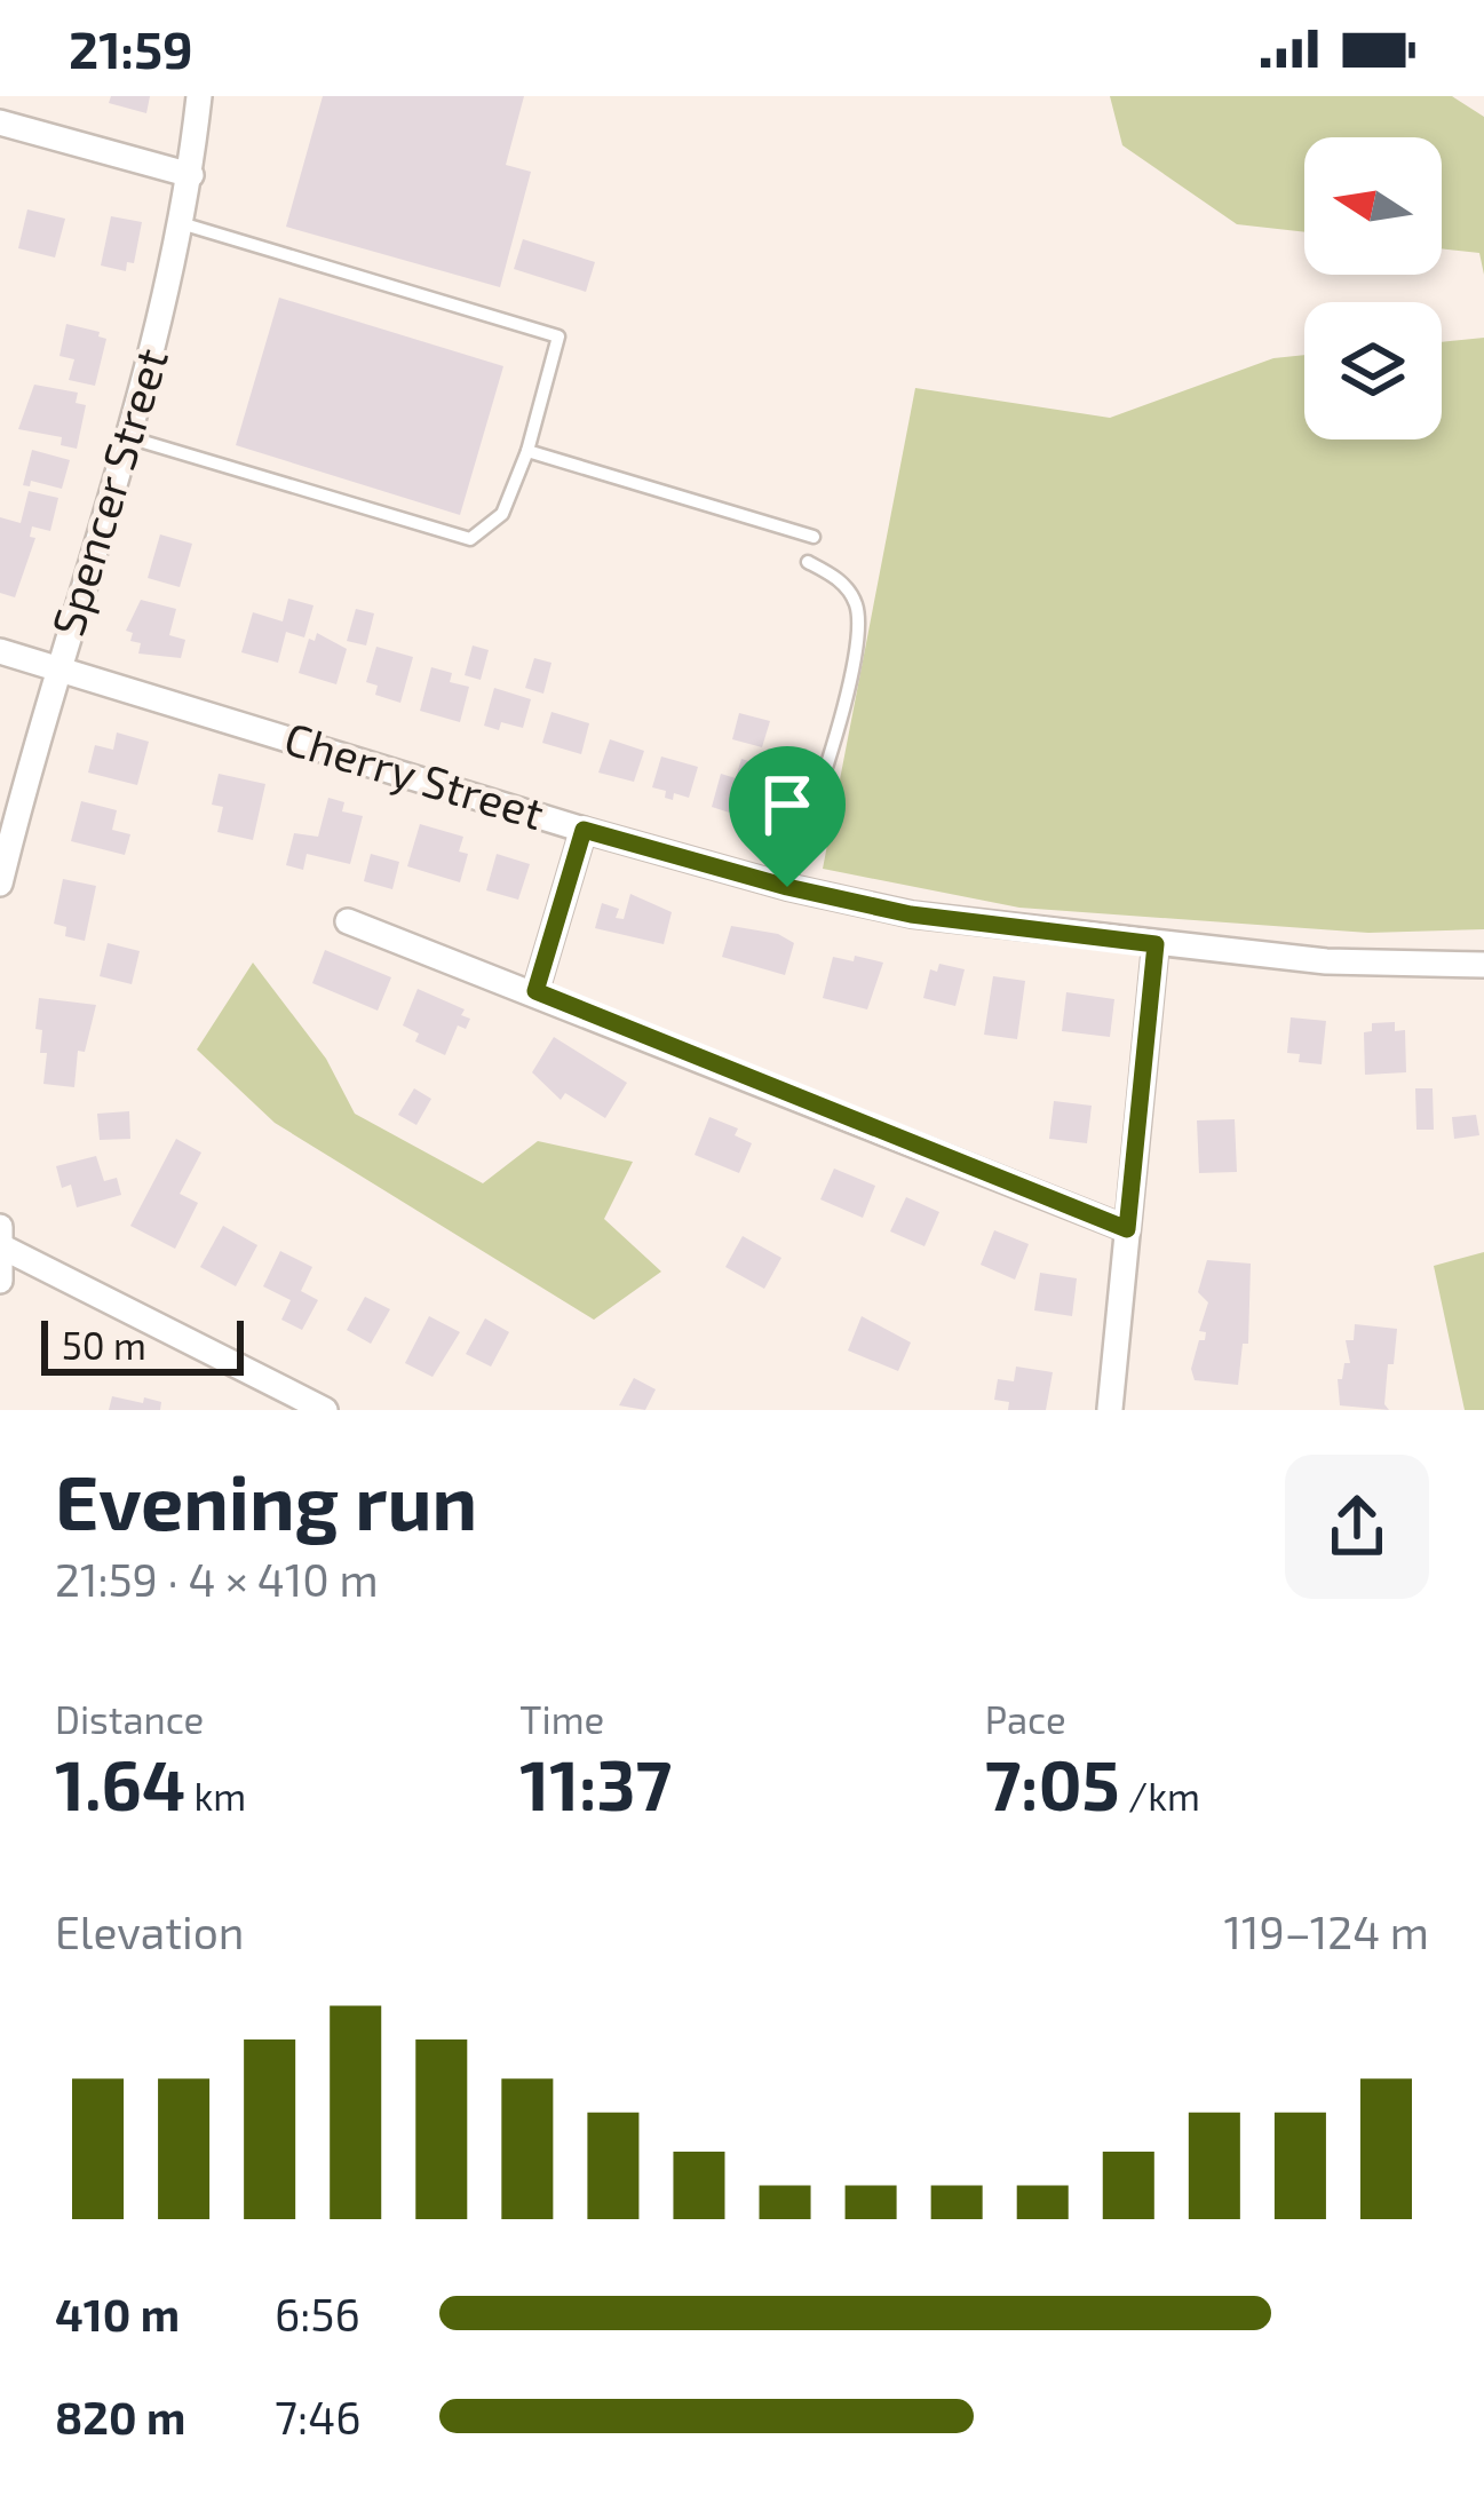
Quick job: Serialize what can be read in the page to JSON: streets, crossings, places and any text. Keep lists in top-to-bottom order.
{
  "streets": {
    "street": ["Spencer Street", "Cherry Street"]
  },
  "crossings": [
    ["Spencer Street", "Cherry Street"]
  ],
  "scale_bar": "50 m",
  "north": "left",
  "page": {
    "status": "21:59",
    "scale": "50 m",
    "heading": ["Evening run", "21:59 · 4 × 410 m"],
    "stats": [
      ["Distance", "1.64 km"],
      ["Time", "11:37"],
      ["Pace", "7:05 /km"]
    ],
    "chart": ["Elevation", "119–124 m"],
    "list": [
      {
        "name": "410 m",
        "note": "6:56"
      },
      {
        "name": "820 m",
        "note": "7:46"
      }
    ]
  }
}
